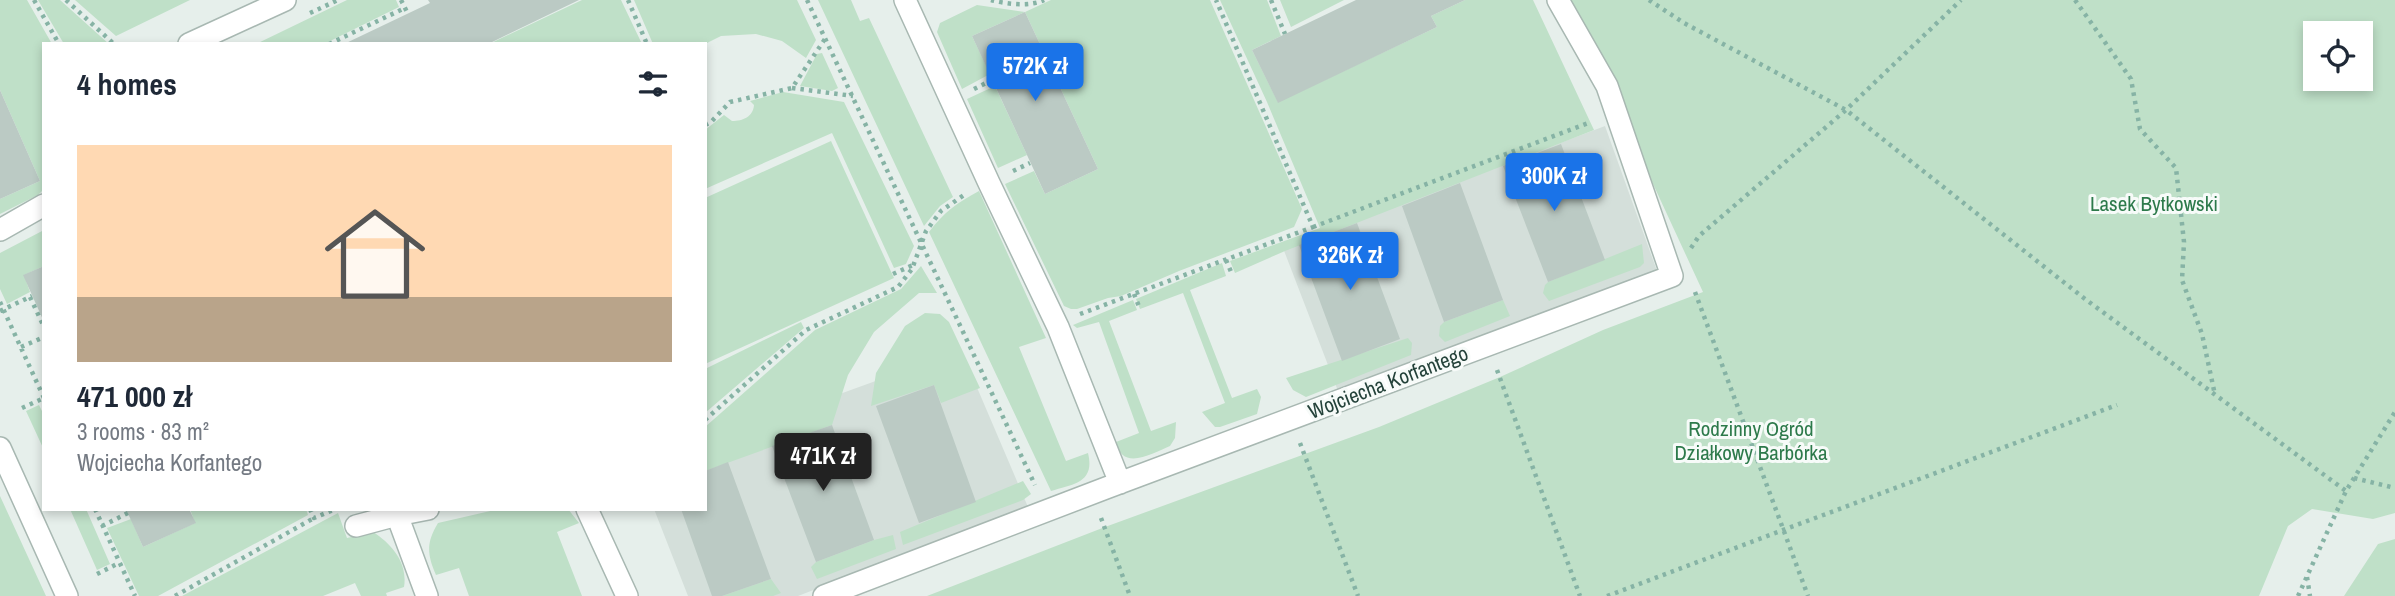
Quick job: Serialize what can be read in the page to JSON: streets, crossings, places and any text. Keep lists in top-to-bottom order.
{
  "streets": {
    "street": ["Wojciecha Korfantego"]
  },
  "parks": ["Lasek Bytkowski", "Rodzinny Ogród Działkowy Barbórka"],
  "page": {
    "heading": "4 homes",
    "price": [
      "572K zł",
      "300K zł",
      "326K zł",
      "471K zł"
    ],
    "list": [
      {
        "name": "471 000 zł",
        "note": "3 rooms · 83 m² · Wojciecha Korfantego"
      }
    ]
  }
}
